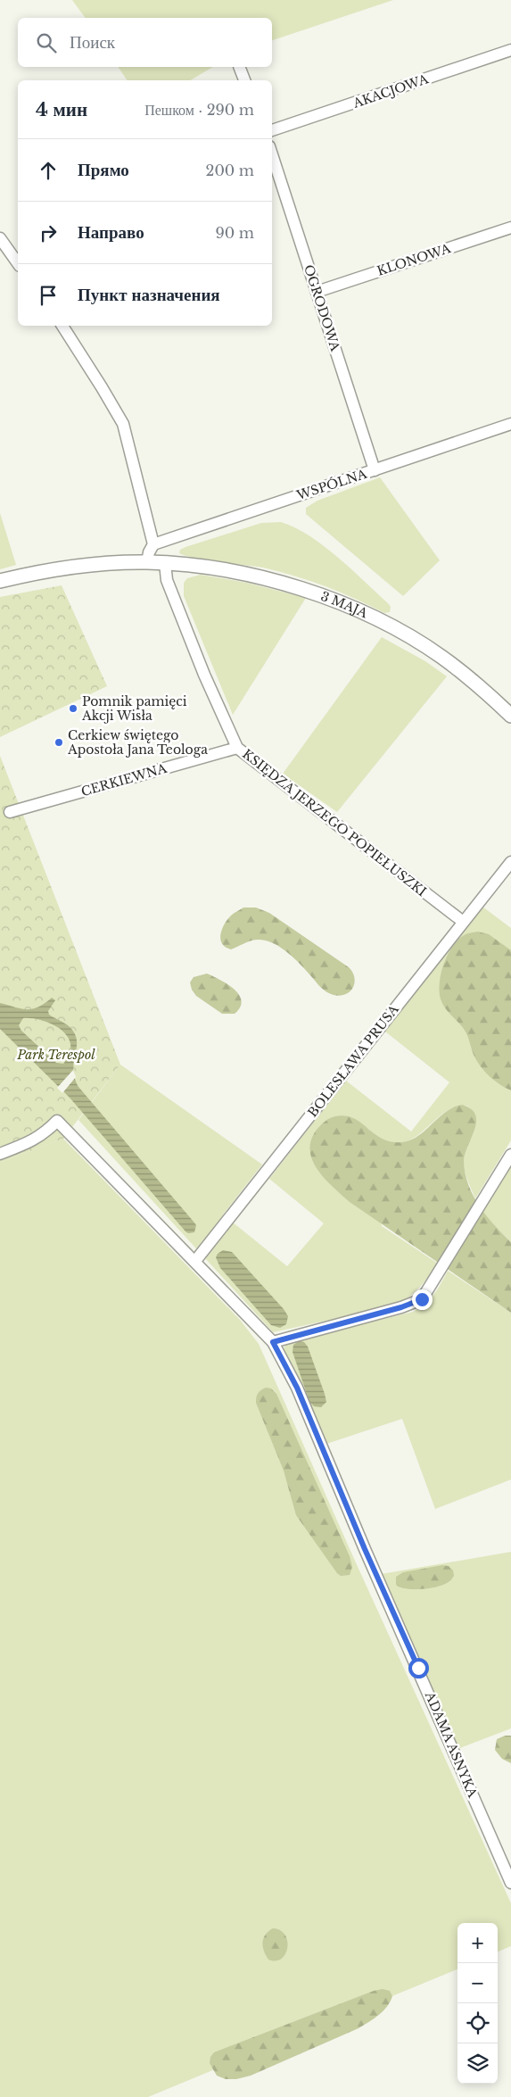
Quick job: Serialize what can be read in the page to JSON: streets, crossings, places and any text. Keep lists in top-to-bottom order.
{
  "streets": {
    "street": [
      "AKACJOWA",
      "KLONOWA",
      "OGRODOWA",
      "WSPÓLNA",
      "3 MAJA",
      "CERKIEWNA",
      "KSIĘDZA JERZEGO POPIEŁUSZKI",
      "BOLESŁAWA PRUSA",
      "ADAMA ASNYKA"
    ]
  },
  "crossings": [
    ["KLONOWA", "OGRODOWA"],
    ["OGRODOWA", "WSPÓLNA"],
    ["3 MAJA", "KSIĘDZA JERZEGO POPIEŁUSZKI"],
    ["CERKIEWNA", "KSIĘDZA JERZEGO POPIEŁUSZKI"],
    ["KSIĘDZA JERZEGO POPIEŁUSZKI", "BOLESŁAWA PRUSA"],
    ["BOLESŁAWA PRUSA", "ADAMA ASNYKA"]
  ],
  "parks": ["Park Terespol"],
  "places": ["Pomnik pamięci Akcji Wisła", "Cerkiew świętego Apostoła Jana Teologa"],
  "page": {
    "search": "Поиск",
    "heading": ["4 мин", "Пешком · 290 m"],
    "list": [
      ["Прямо", "200 m"],
      ["Направо", "90 m"],
      "Пункт назначения"
    ],
    "map_buttons": ["+", "−"]
  }
}
